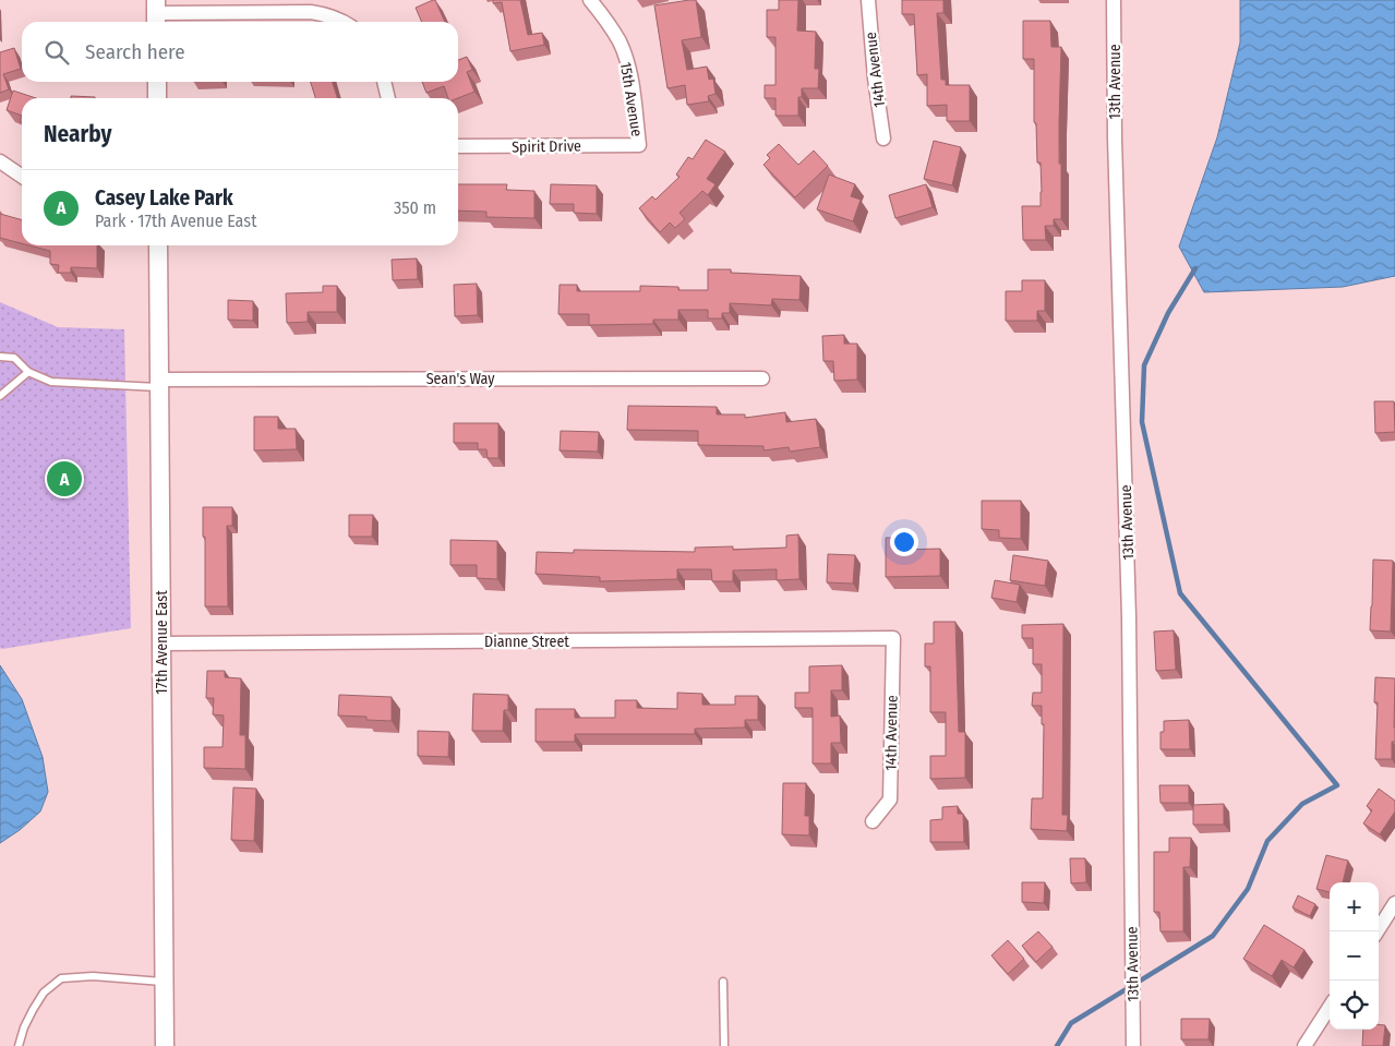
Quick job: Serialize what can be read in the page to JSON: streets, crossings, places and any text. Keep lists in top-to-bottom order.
{
  "streets": {
    "street": [
      "14th Avenue",
      "13th Avenue",
      "15th Avenue",
      "Spirit Drive",
      "Sean's Way",
      "Dianne Street",
      "17th Avenue East"
    ]
  },
  "crossings": [
    ["14th Avenue", "Dianne Street"],
    ["15th Avenue", "Spirit Drive"],
    ["Sean's Way", "17th Avenue East"],
    ["Dianne Street", "17th Avenue East"]
  ],
  "page": {
    "search": "Search here",
    "heading": "Nearby",
    "list": [
      {
        "mark": "A",
        "name": "Casey Lake Park",
        "note": "Park · 17th Avenue East",
        "value": "350 m"
      }
    ],
    "pins": "A",
    "map_buttons": ["+", "−"]
  }
}
